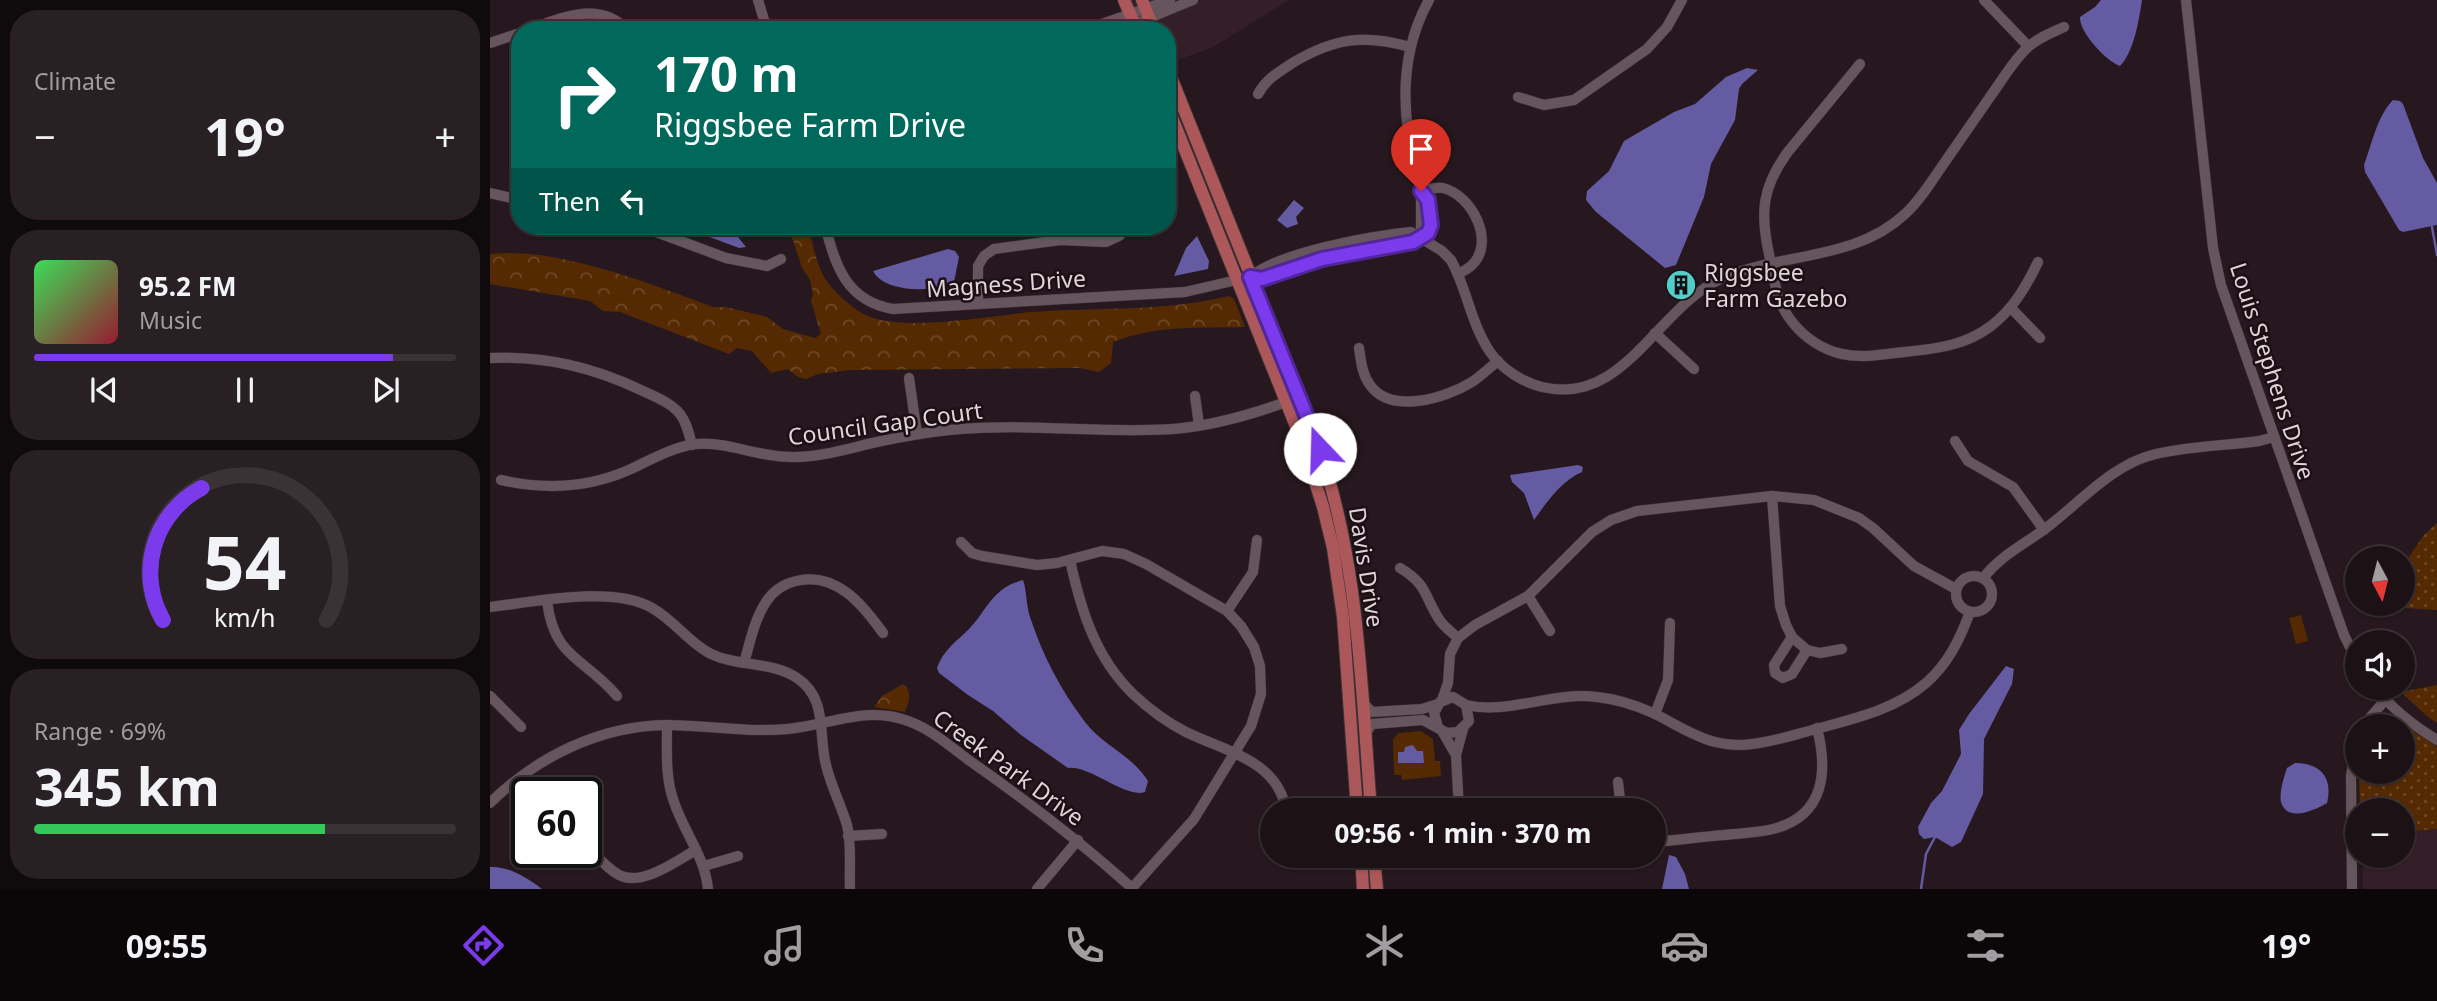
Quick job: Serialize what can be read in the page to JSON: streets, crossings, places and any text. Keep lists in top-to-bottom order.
{
  "streets": {
    "main road": ["Davis Drive"],
    "street": [
      "Magness Drive",
      "Louis Stephens Drive",
      "Council Gap Court",
      "Creek Park Drive"
    ]
  },
  "crossings": [
    ["Magness Drive", "Davis Drive"],
    ["Council Gap Court", "Davis Drive"]
  ],
  "places": {
    "building": ["Riggsbee Farm Gazebo"]
  },
  "north": "bottom",
  "page": {
    "tile": [
      "Climate",
      ["Range · 69%", "345 km"]
    ],
    "turn": ["170 m", "Riggsbee Farm Drive"],
    "heat": ["−", "19°", "+"],
    "then": "Then",
    "song": ["95.2 FM", "Music"],
    "map_buttons": ["+", "−"],
    "limit": "60",
    "trip": "09:56 · 1 min · 370 m",
    "tabs": ["09:55", "19°"],
    "gauge": ["54", "km/h"]
  }
}
